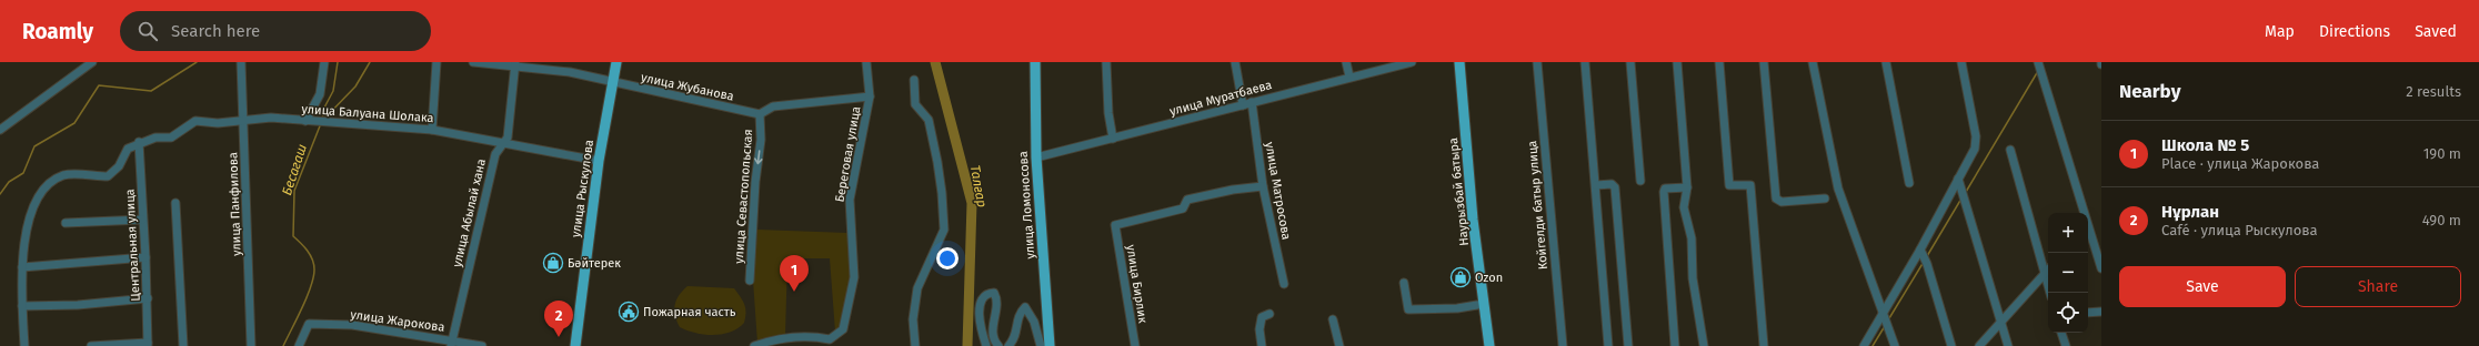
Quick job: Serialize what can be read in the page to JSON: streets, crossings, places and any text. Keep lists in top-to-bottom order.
{
  "streets": {
    "main road": ["улица Рыскулова", "Наурызбай батыра", "улица Ломоносова"],
    "street": [
      "улица Жубанова",
      "улица Муратбаева",
      "улица Балуана Шолака",
      "Береговая улица",
      "улица Матросова",
      "улица Севастопольская",
      "улица Панфилова",
      "Койгелди батыр улица",
      "улица Абылай хана",
      "Центральная улица",
      "улица Бирлик",
      "улица Жарокова"
    ]
  },
  "crossings": [
    ["улица Жубанова", "улица Рыскулова"],
    ["улица Жубанова", "улица Севастопольская"],
    ["улица Жубанова", "улица Абылай хана"],
    ["улица Муратбаева", "улица Матросова"],
    ["улица Муратбаева", "улица Ломоносова"],
    ["улица Балуана Шолака", "улица Рыскулова"],
    ["улица Балуана Шолака", "улица Панфилова"],
    ["улица Балуана Шолака", "улица Абылай хана"],
    ["улица Балуана Шолака", "Центральная улица"],
    ["улица Матросова", "улица Бирлик"],
    ["улица Абылай хана", "улица Жарокова"]
  ],
  "one_way": ["улица Севастопольская"],
  "water": ["Бесагаш", "Талғар"],
  "places": {
    "shop": ["Бәйтерек", "Ozon"],
    "public building": ["Пожарная часть"]
  },
  "page": {
    "header": "Roamly",
    "search": "Search here",
    "nav": ["Map", "Directions", "Saved"],
    "heading": ["Nearby", "2 results"],
    "list": [
      {
        "mark": "1",
        "name": "Школа № 5",
        "note": "Place · улица Жарокова",
        "value": "190 m"
      },
      {
        "mark": "2",
        "name": "Нұрлан",
        "note": "Café · улица Рыскулова",
        "value": "490 m"
      }
    ],
    "map_buttons": ["+", "−"],
    "buttons": ["Save", "Share"],
    "pins": ["1", "2"]
  }
}
